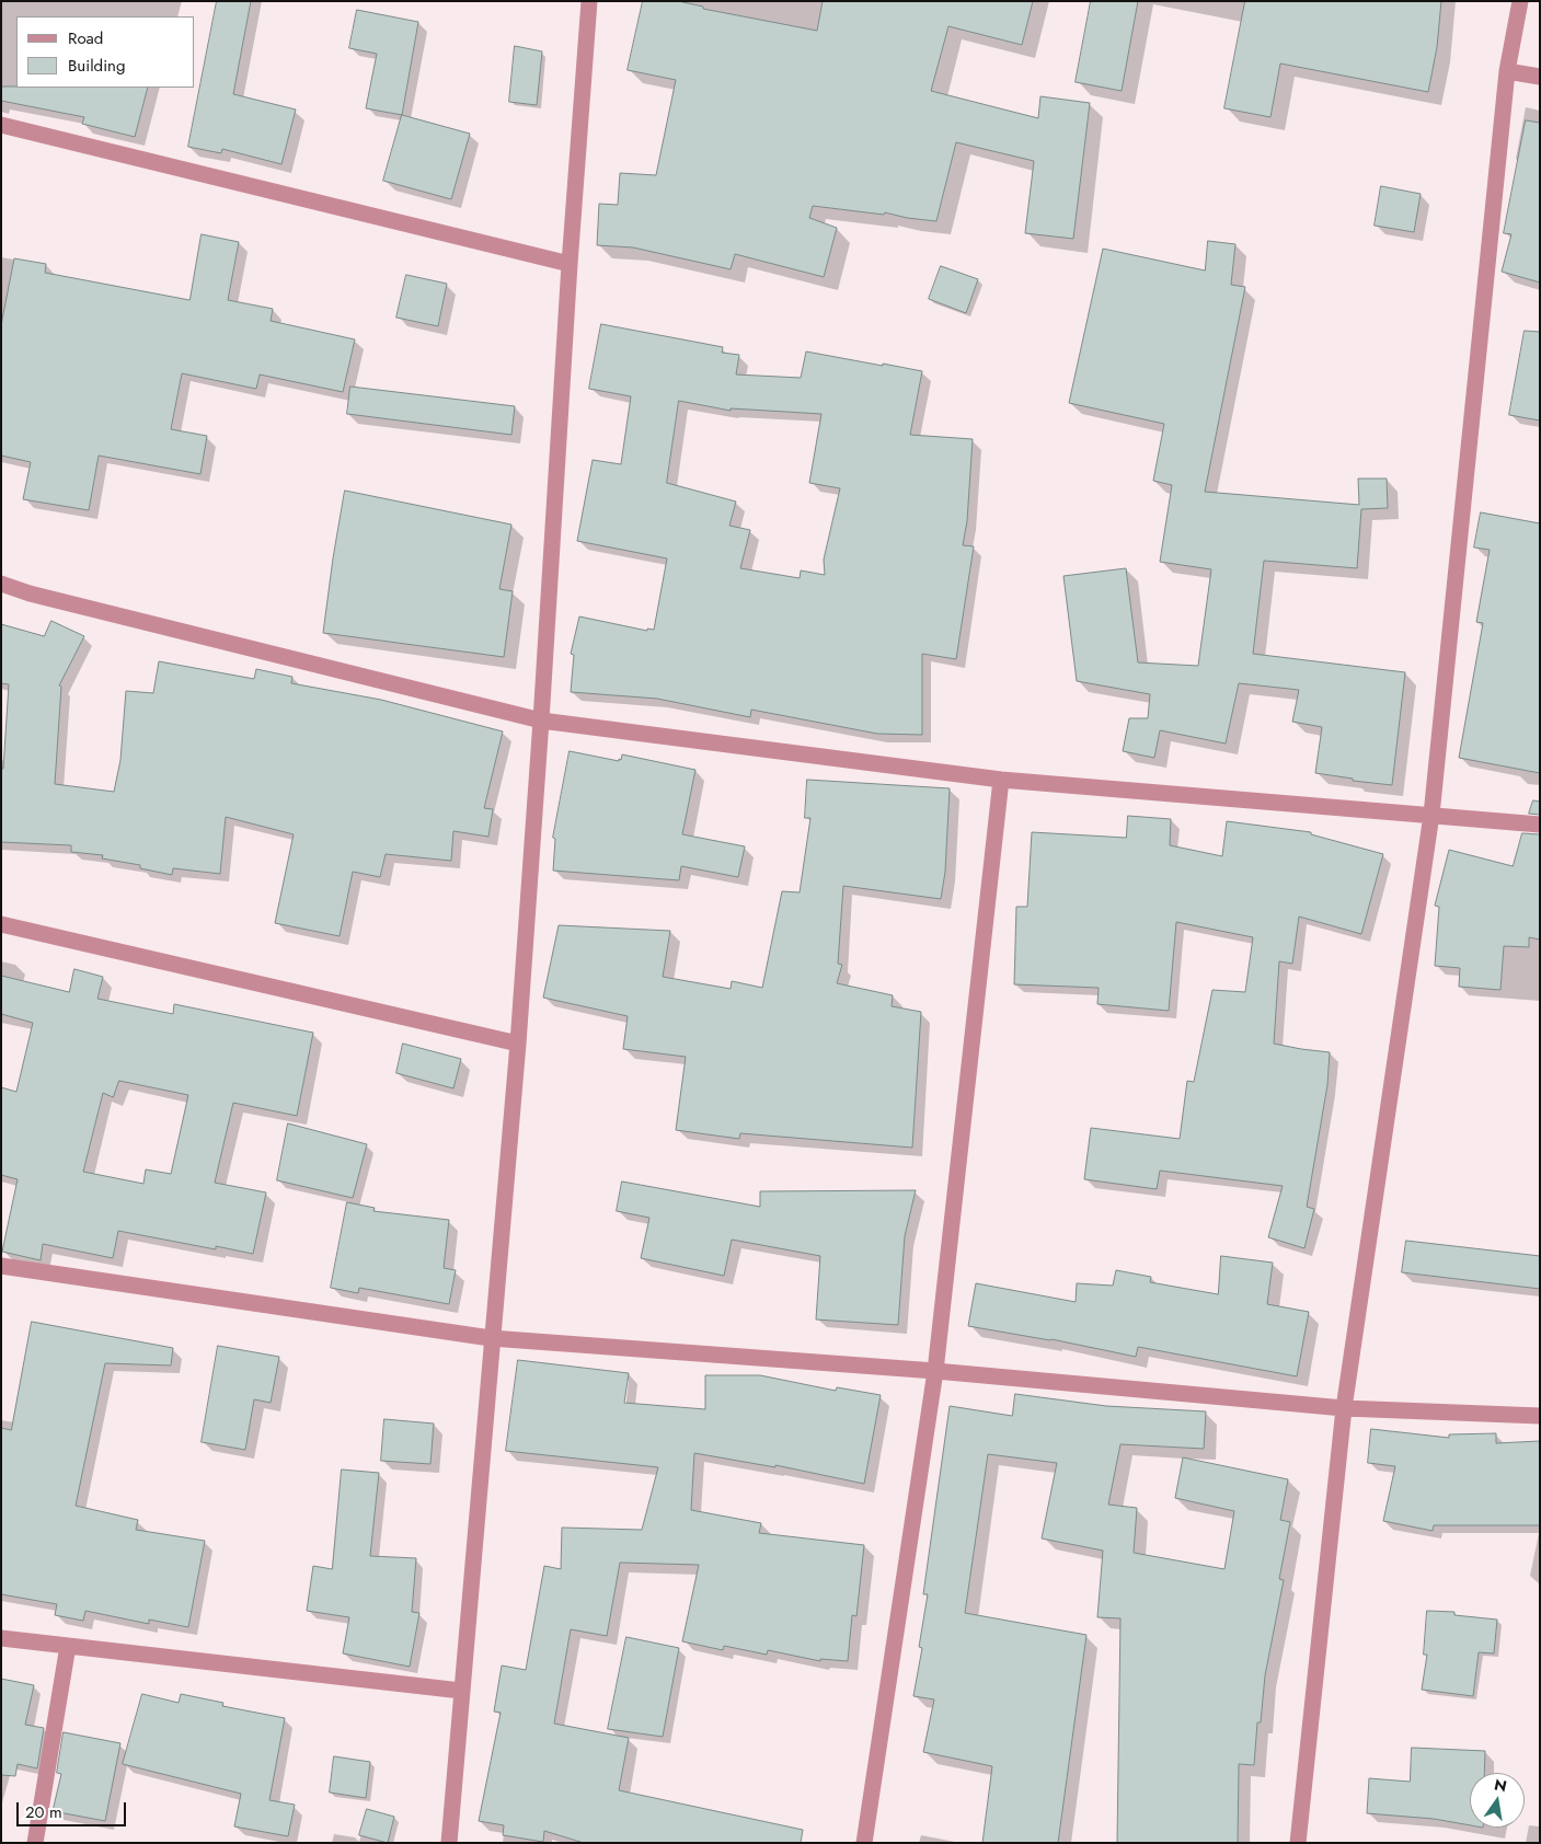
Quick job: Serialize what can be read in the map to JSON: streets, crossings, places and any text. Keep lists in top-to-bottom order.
{
  "legend": ["Road", "Building"],
  "scale_bar": "20 m",
  "north": "top"
}
